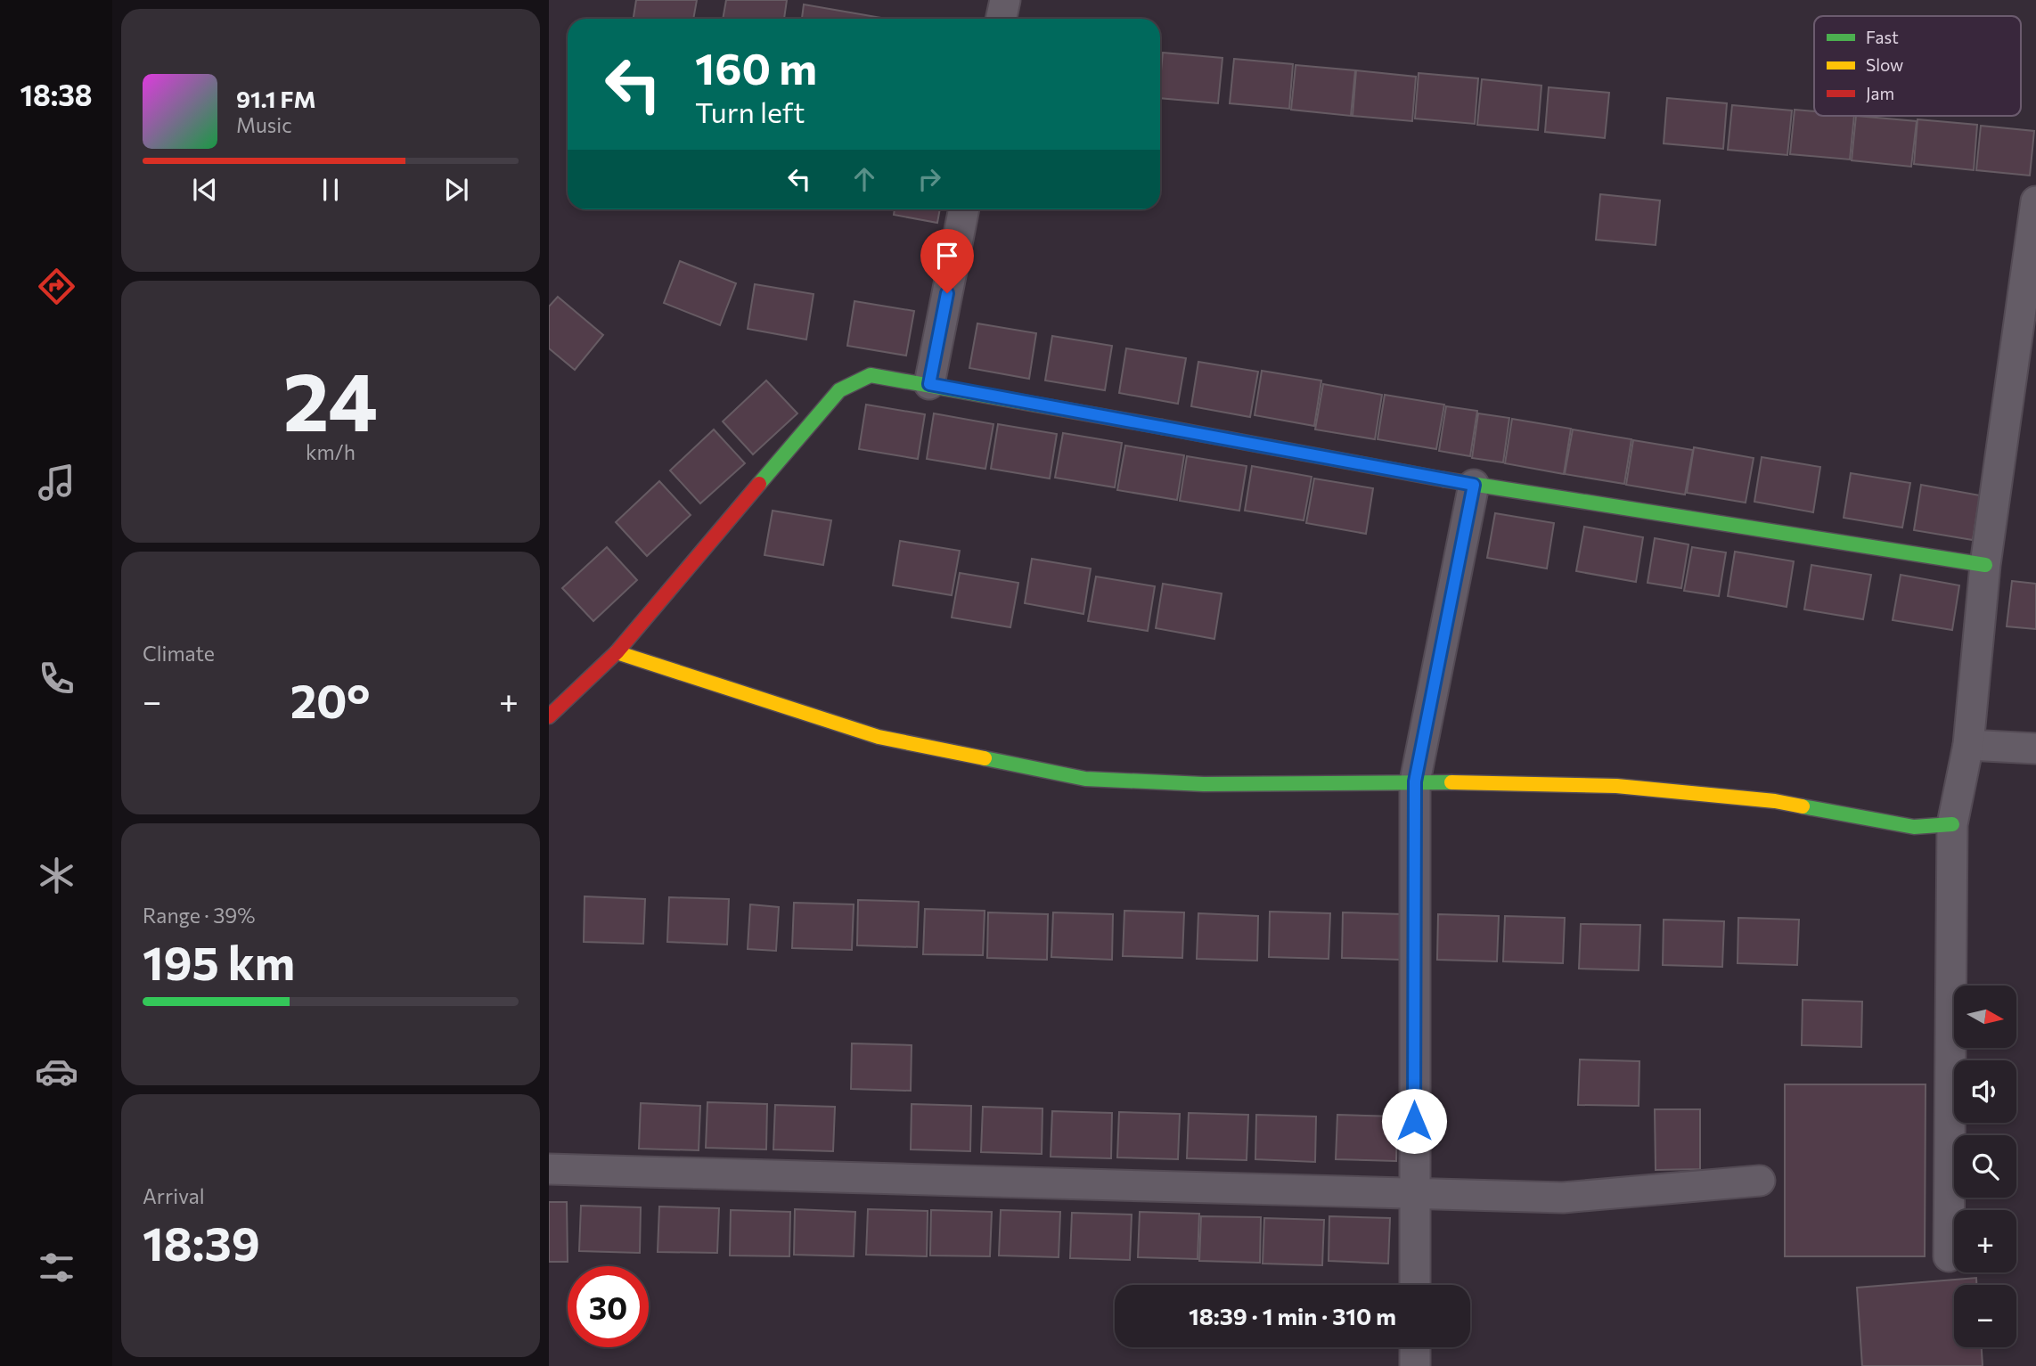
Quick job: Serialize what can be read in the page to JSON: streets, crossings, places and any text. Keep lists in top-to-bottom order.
{
  "legend": ["Fast", "Slow", "Jam"],
  "north": "right",
  "page": {
    "tabs": "18:38",
    "turn": ["160 m", "Turn left"],
    "song": ["91.1 FM", "Music"],
    "tile": [
      ["24", "km/h"],
      "Climate",
      ["Range · 39%", "195 km"],
      ["Arrival", "18:39"]
    ],
    "heat": ["−", "20°", "+"],
    "map_buttons": ["+", "−"],
    "limit": "30",
    "trip": "18:39 · 1 min · 310 m"
  }
}
